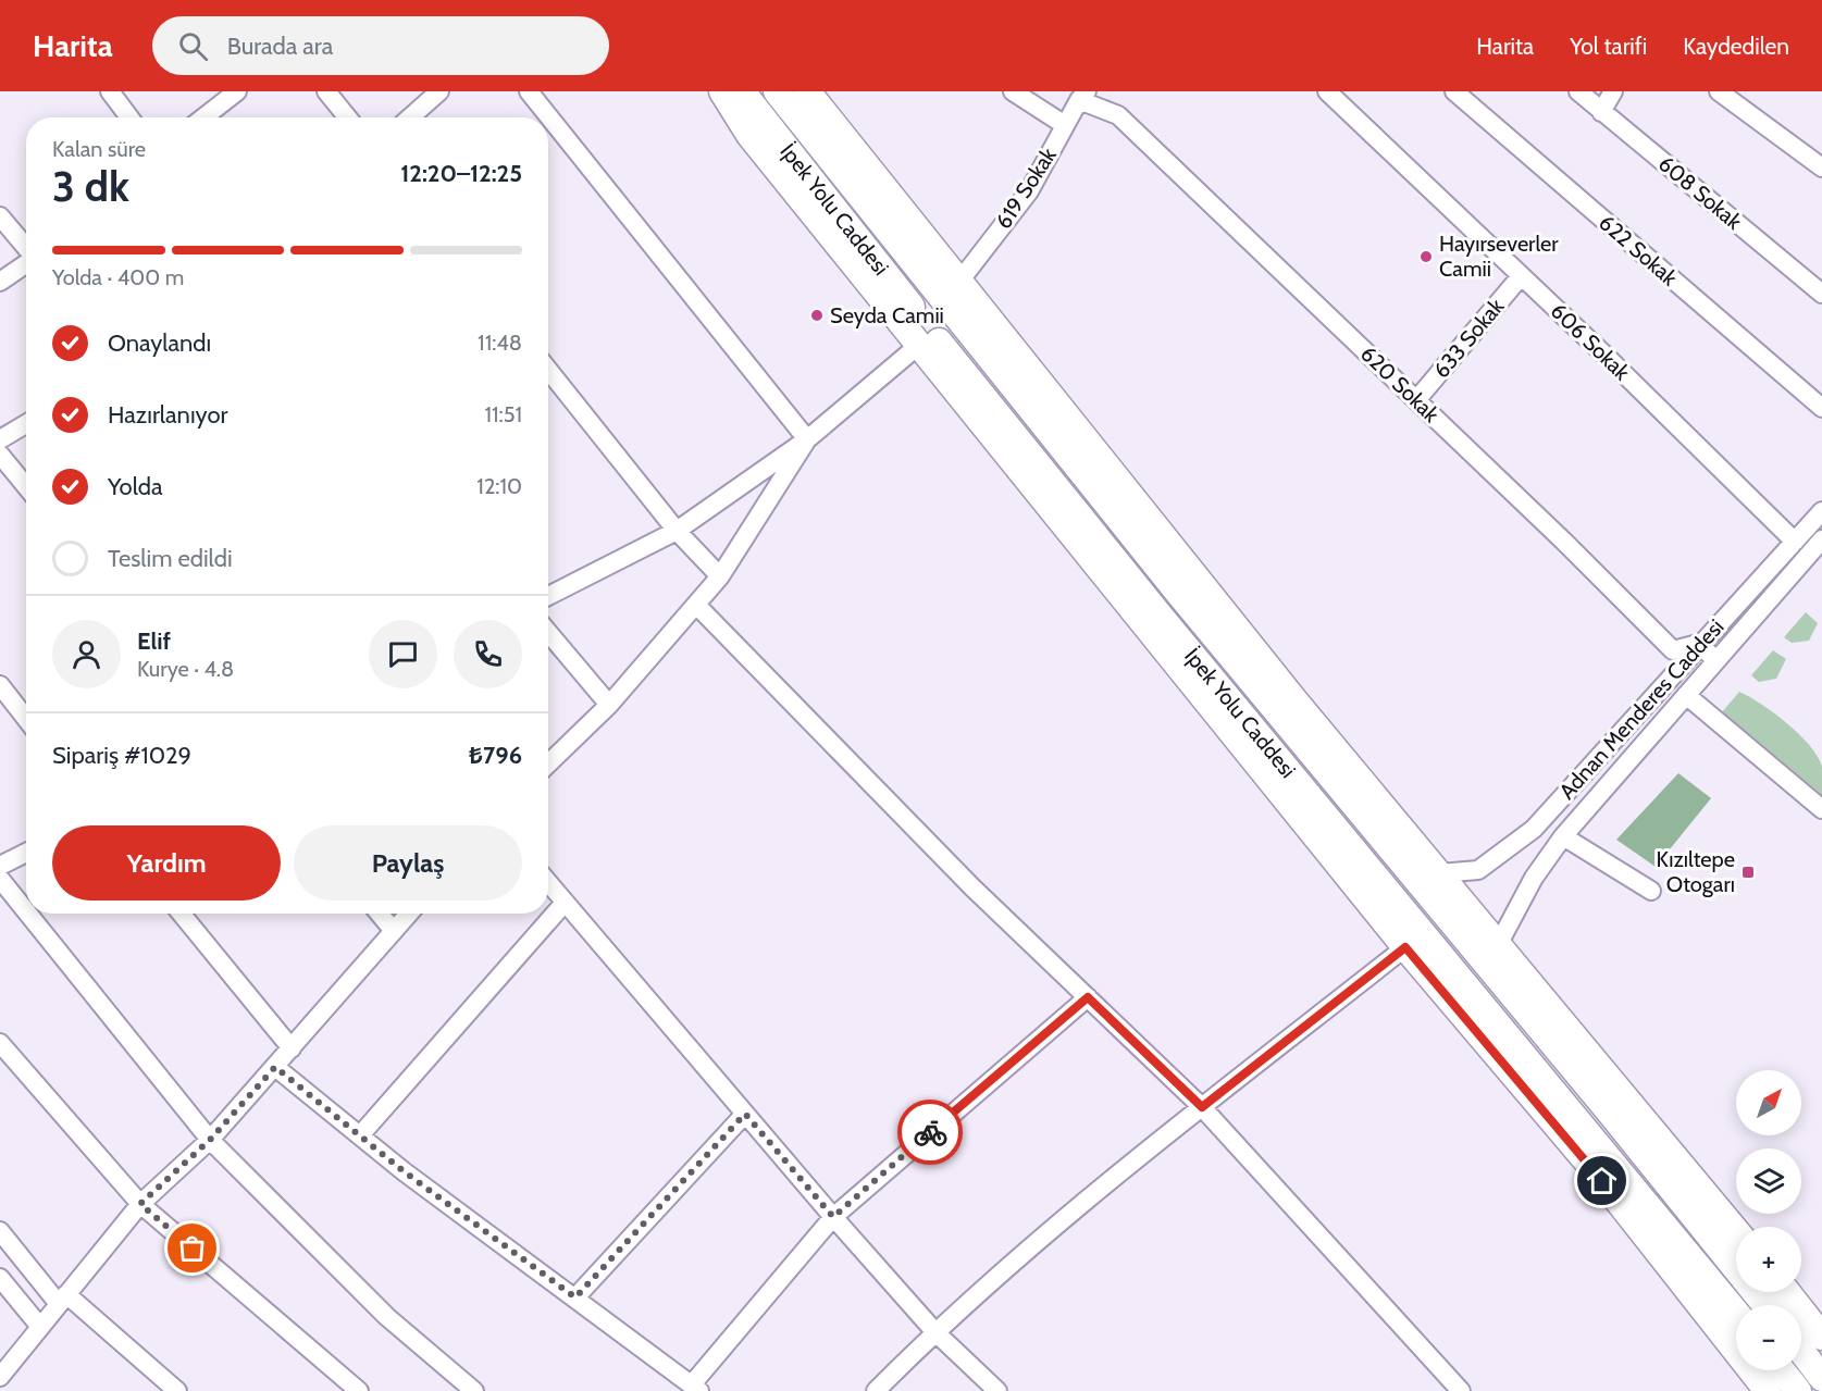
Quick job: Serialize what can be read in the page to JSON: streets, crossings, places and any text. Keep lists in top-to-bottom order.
{
  "streets": {
    "highway": ["İpek Yolu Caddesi"],
    "street": [
      "619 Sokak",
      "608 Sokak",
      "622 Sokak",
      "633 Sokak",
      "606 Sokak",
      "620 Sokak",
      "Adnan Menderes Caddesi"
    ]
  },
  "crossings": [
    ["619 Sokak", "620 Sokak"],
    ["633 Sokak", "606 Sokak"],
    ["633 Sokak", "620 Sokak"],
    ["606 Sokak", "Adnan Menderes Caddesi"],
    ["620 Sokak", "Adnan Menderes Caddesi"]
  ],
  "places": {
    "other": ["Hayırseverler Camii", "Seyda Camii"],
    "transit": ["Kızıltepe Otogarı"]
  },
  "north": "top right",
  "page": {
    "header": "Harita",
    "search": "Burada ara",
    "nav": ["Harita", "Yol tarifi", "Kaydedilen"],
    "heading": ["3 dk", "Kalan süre", "12:20–12:25"],
    "panel": [
      "Elif",
      "Kurye · 4.8",
      "Sipariş #1029",
      "₺796"
    ],
    "bar": "Yolda · 400 m",
    "list": [
      ["Onaylandı", "11:48"],
      ["Hazırlanıyor", "11:51"],
      ["Yolda", "12:10"],
      "Teslim edildi"
    ],
    "buttons": ["Yardım", "Paylaş"],
    "map_buttons": ["+", "−"]
  }
}
